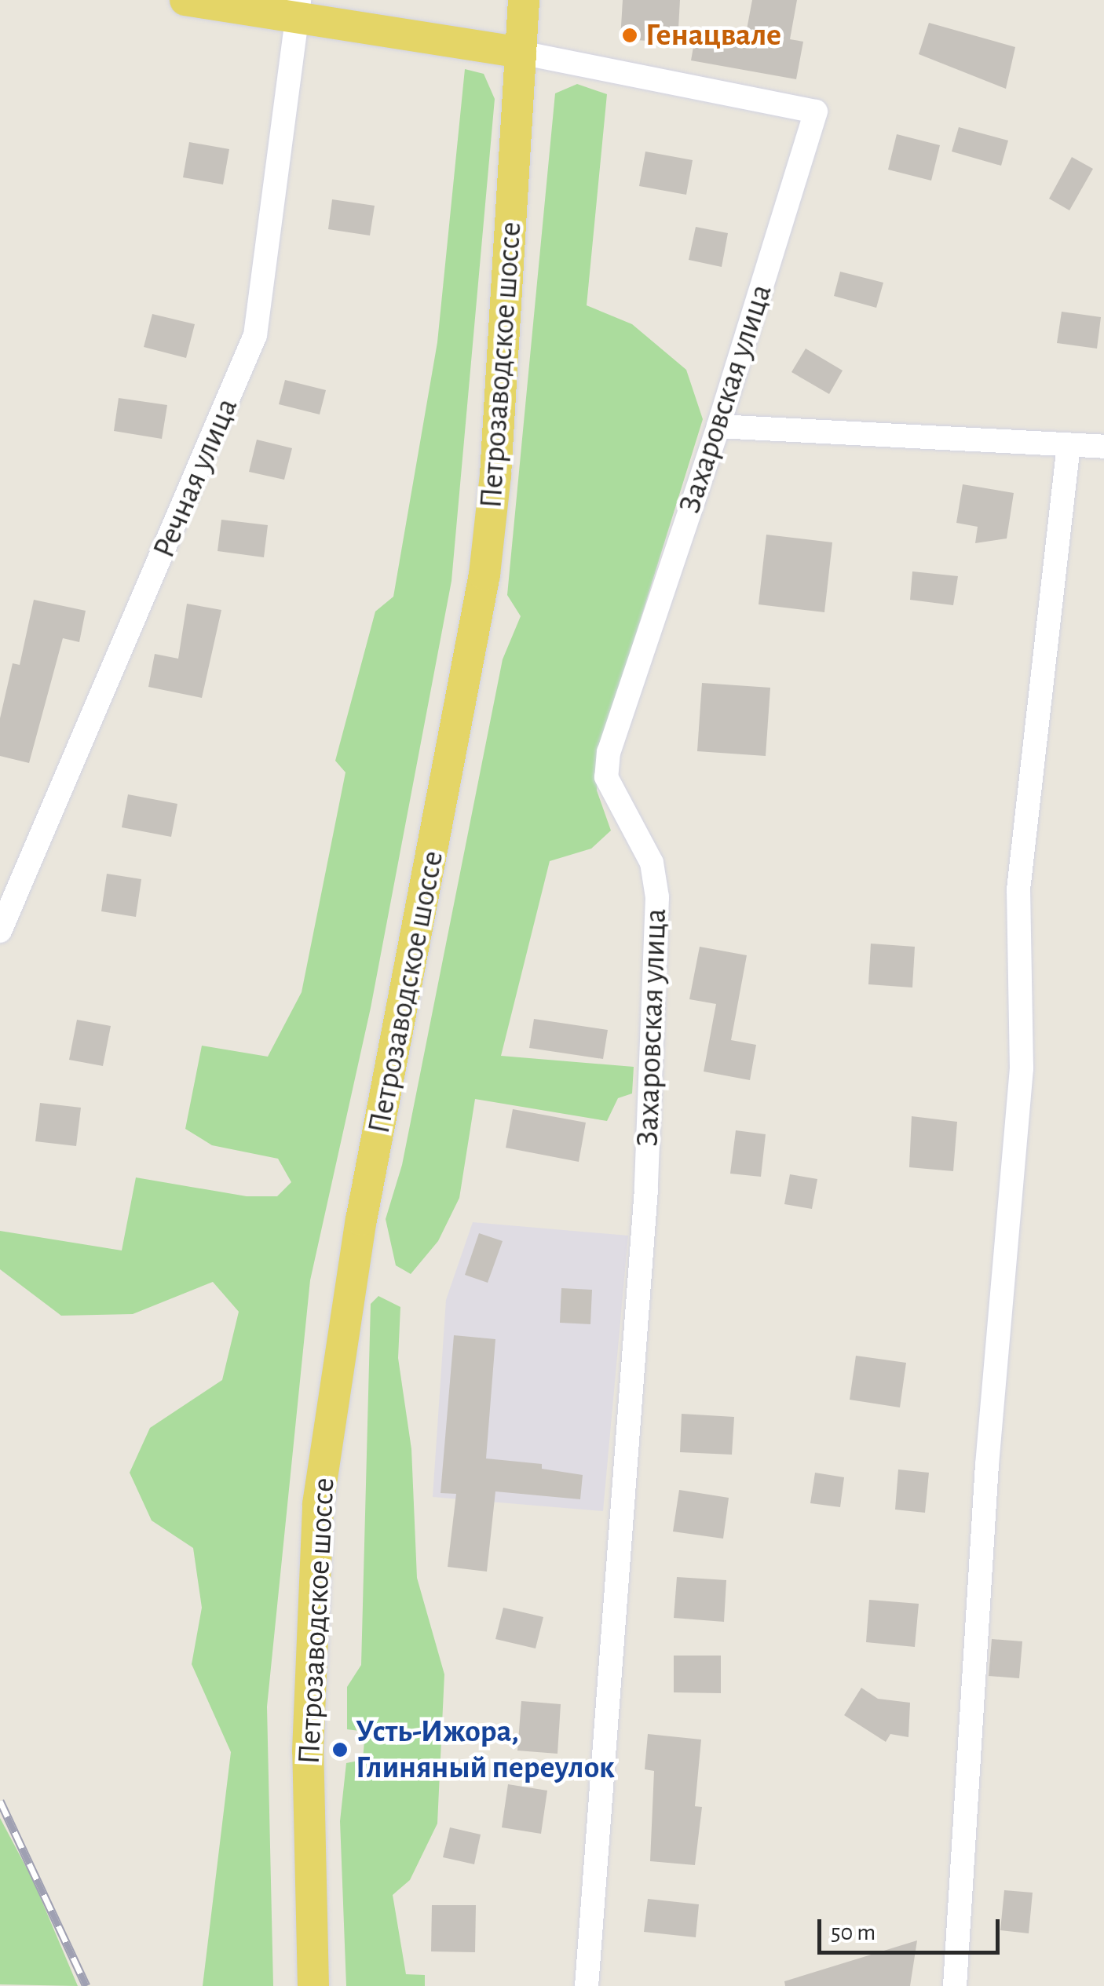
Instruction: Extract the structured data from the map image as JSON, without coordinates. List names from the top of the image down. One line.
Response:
{"streets":{"main road":["Петрозаводское шоссе"],"street":["Захаровская улица","Речная улица"]},"crossings":[["Петрозаводское шоссе","Захаровская улица"]],"places":["Генацвале","Усть-Ижора, Глиняный переулок"],"scale_bar":"50 m"}
